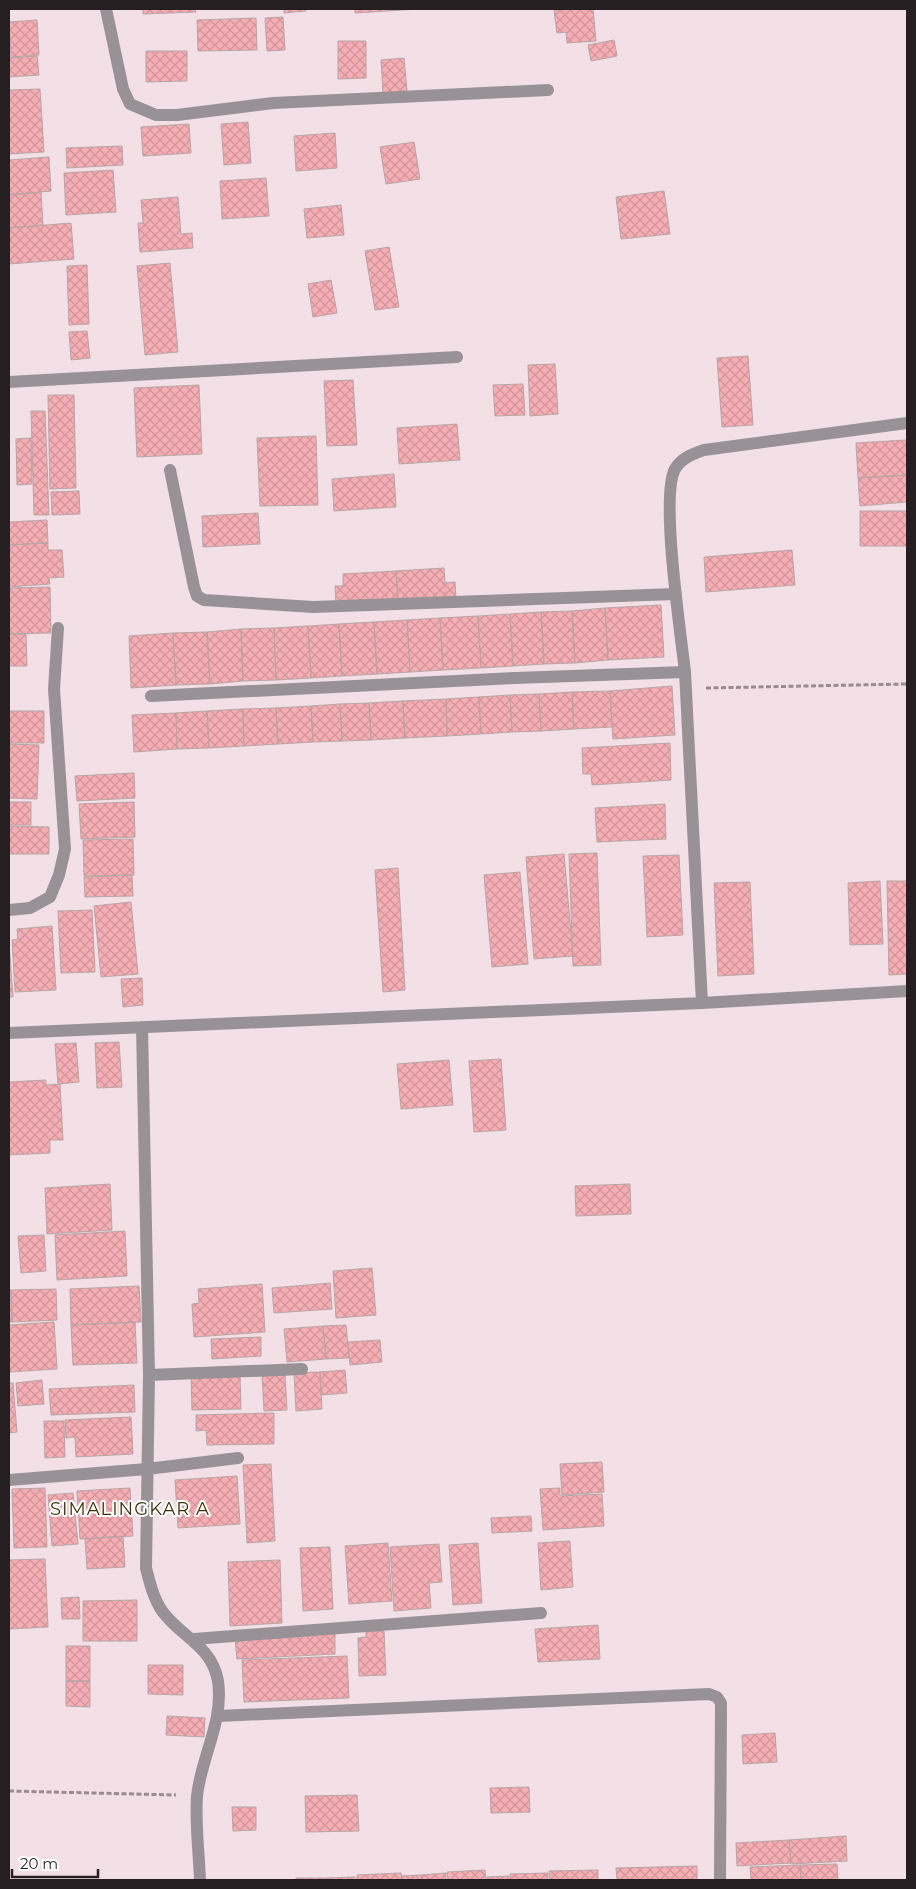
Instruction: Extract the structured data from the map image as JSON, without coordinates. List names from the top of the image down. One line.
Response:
{"districts":["SIMALINGKAR A"],"scale_bar":"20 m"}
